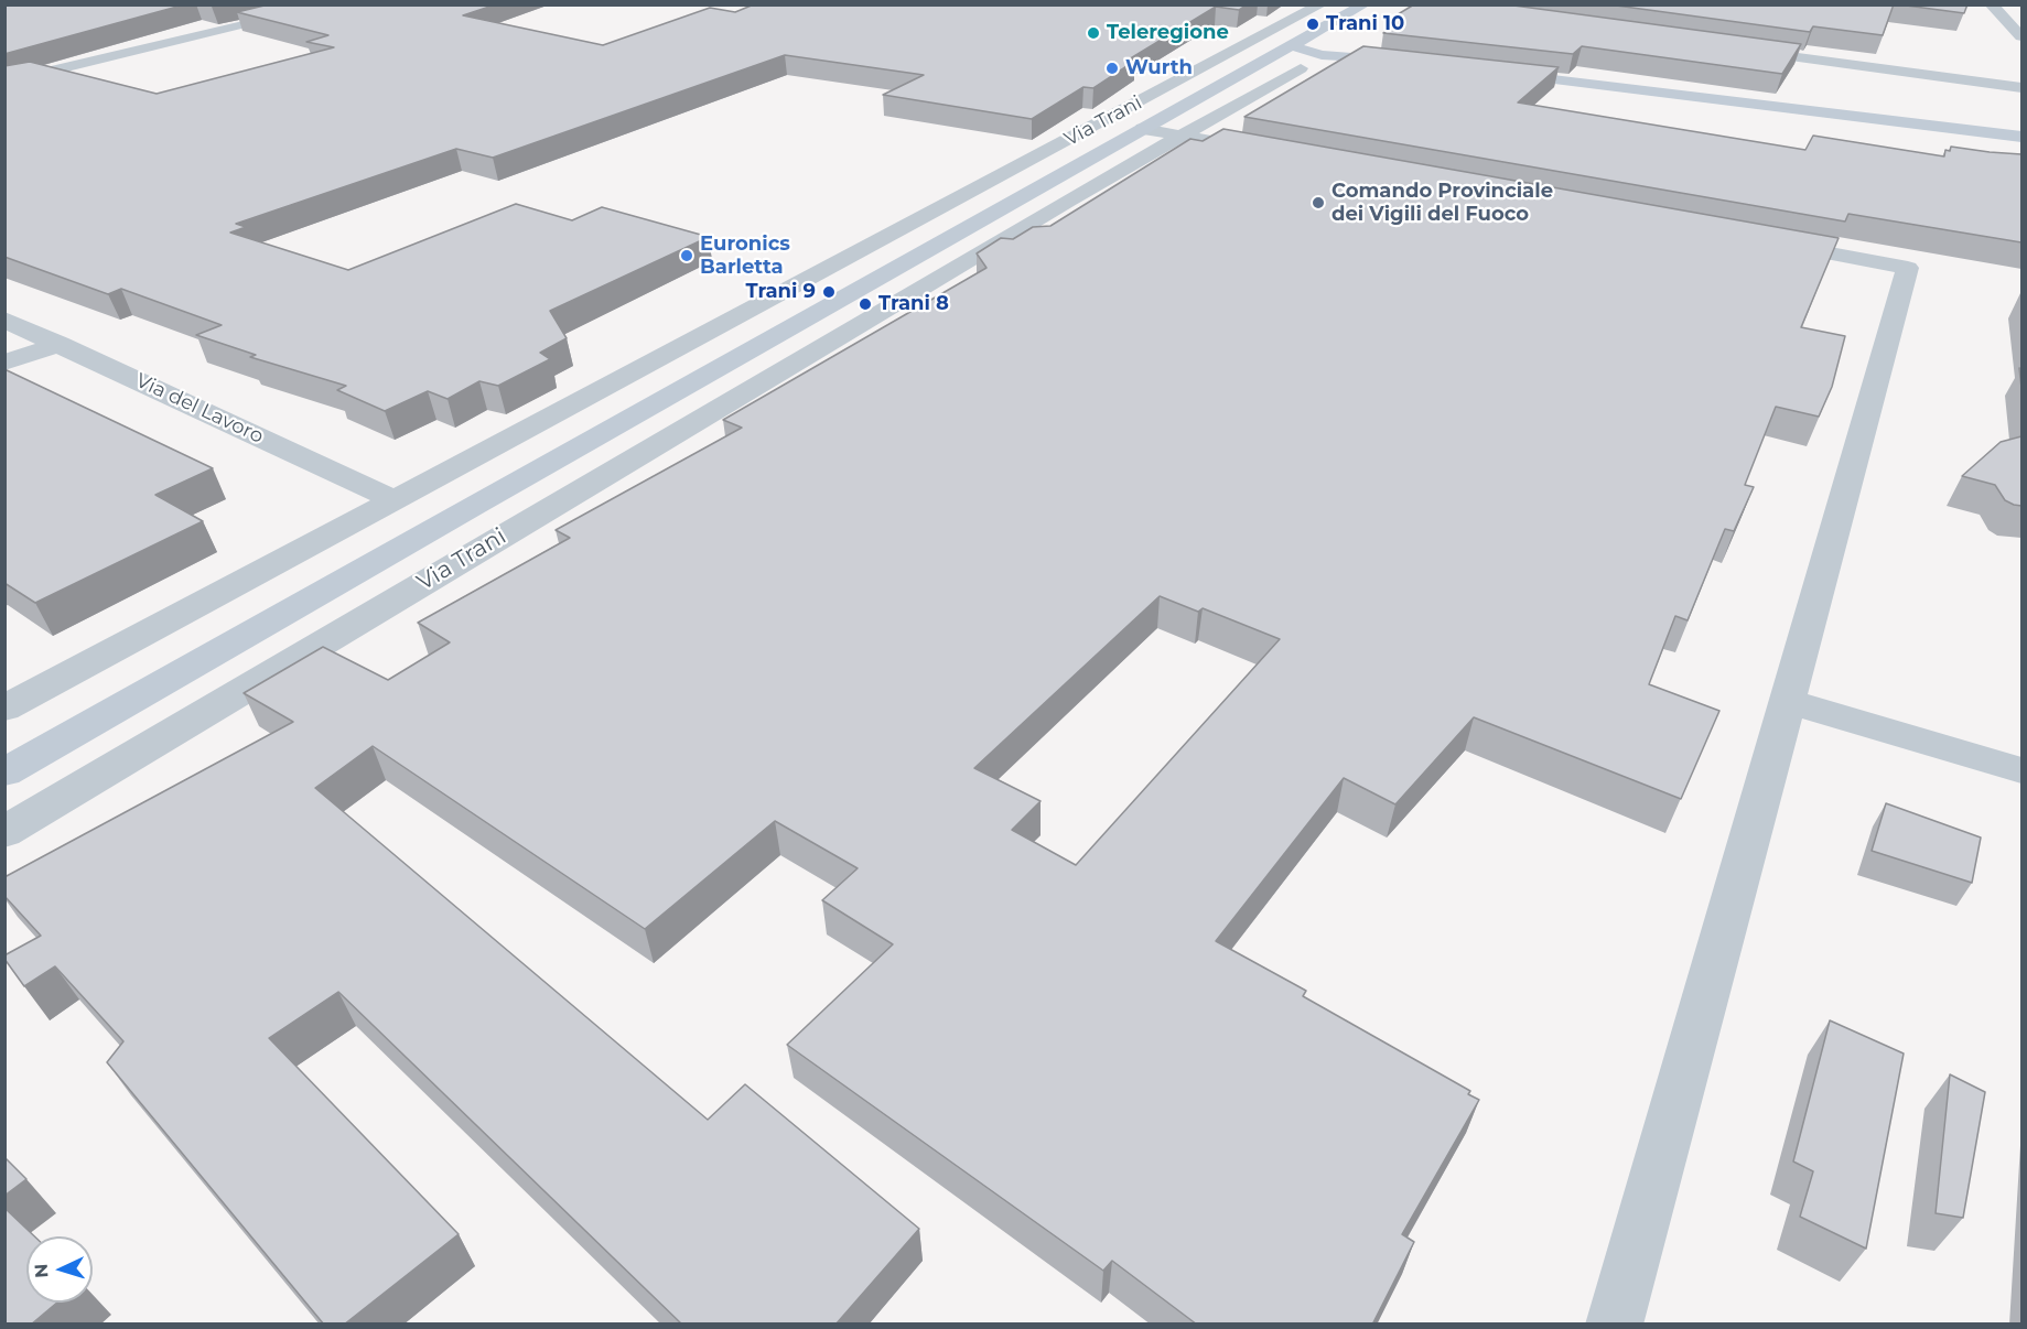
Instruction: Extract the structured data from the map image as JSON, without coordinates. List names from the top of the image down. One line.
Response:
{"streets":{"main road":["Via Trani"],"street":["Via del Lavoro"]},"crossings":[["Via Trani","Via del Lavoro"]],"places":["Trani 10","Teleregione","Wurth","Comando Provinciale dei Vigili del Fuoco","Euronics Barletta","Trani 9","Trani 8"],"north":"left"}
